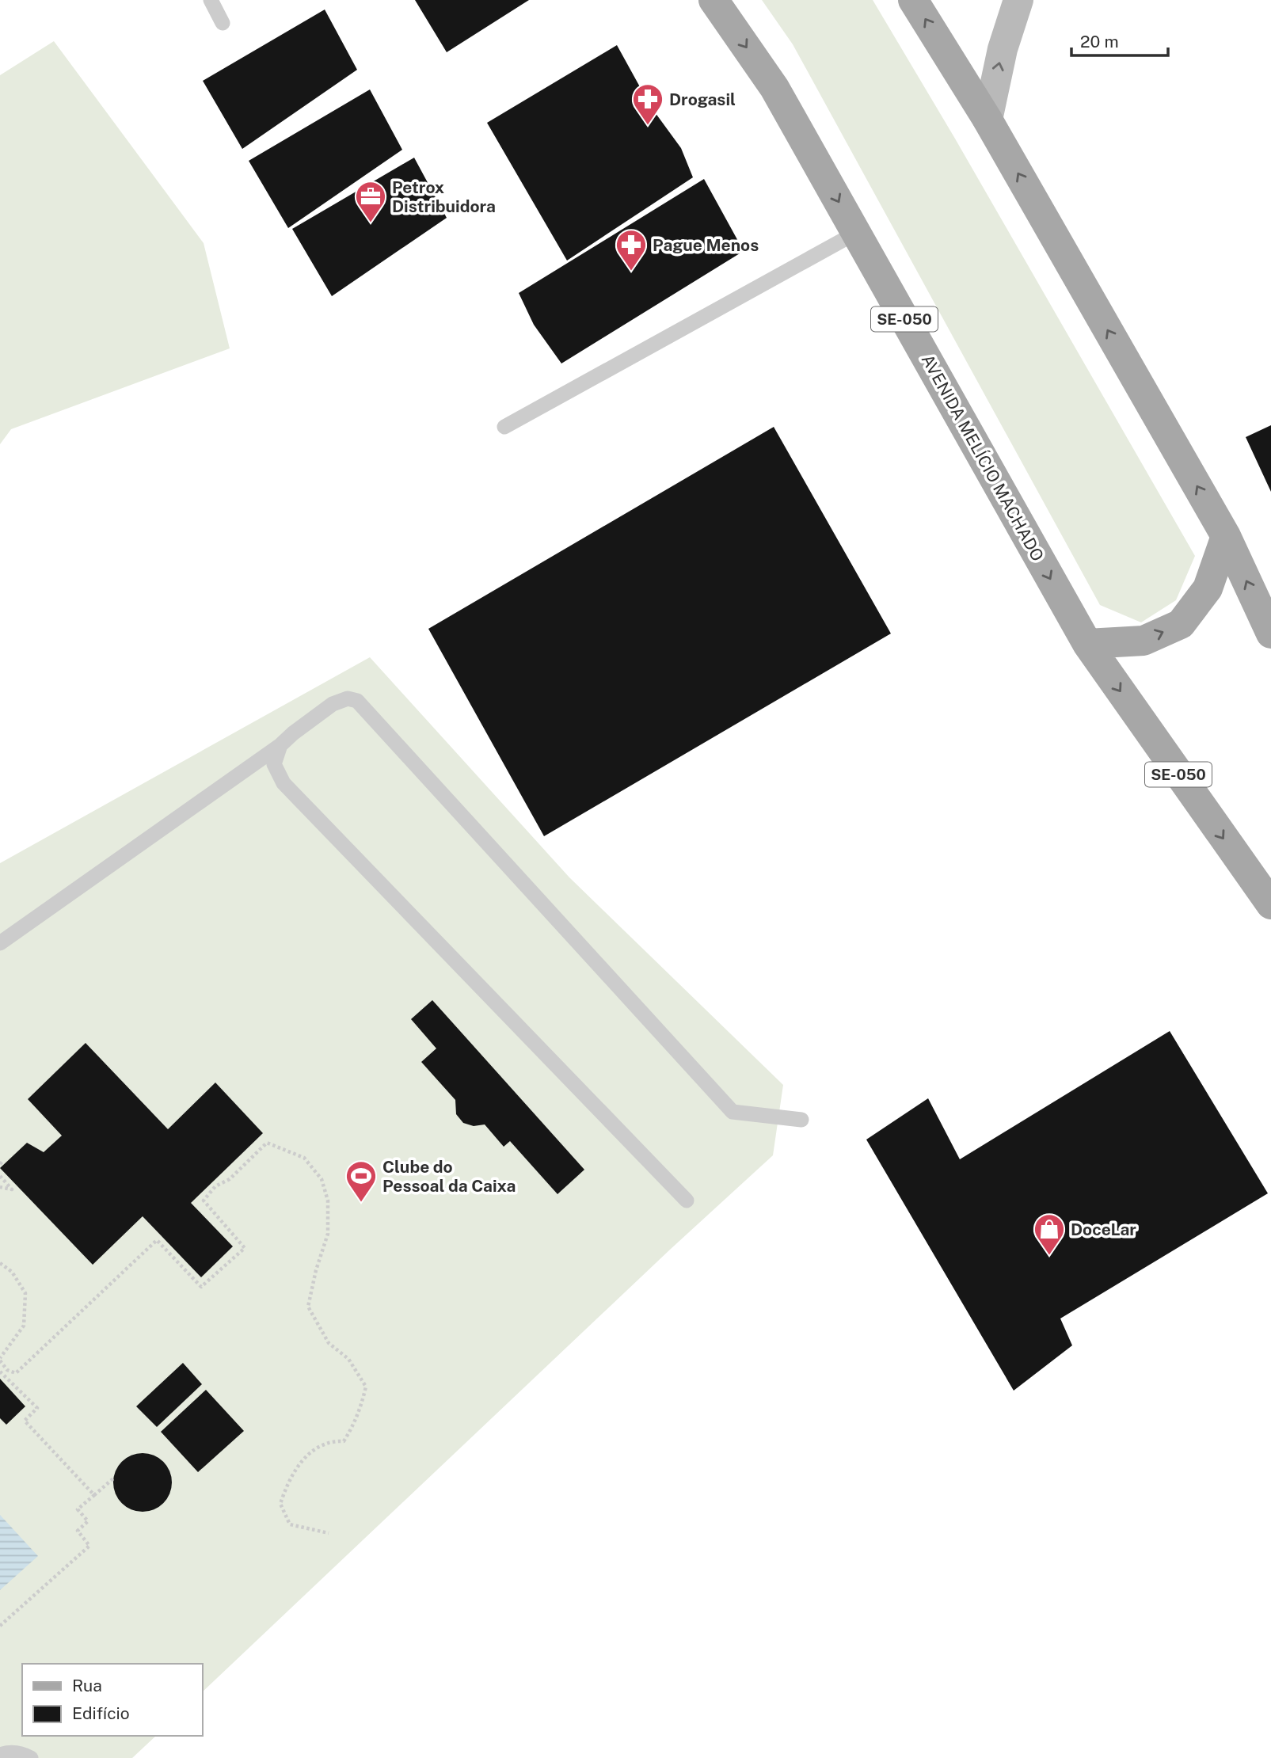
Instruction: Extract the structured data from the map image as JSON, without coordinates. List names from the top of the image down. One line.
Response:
{"streets":{"main road":["SE-050","AVENIDA MELÍCIO MACHADO"]},"places":{"pharmacy":["Drogasil","Pague Menos"],"office":["Petrox Distribuidora"],"sports":["Clube do Pessoal da Caixa"],"shop":["DoceLar"]},"legend":["Rua","Edifício"],"scale_bar":"20 m"}
